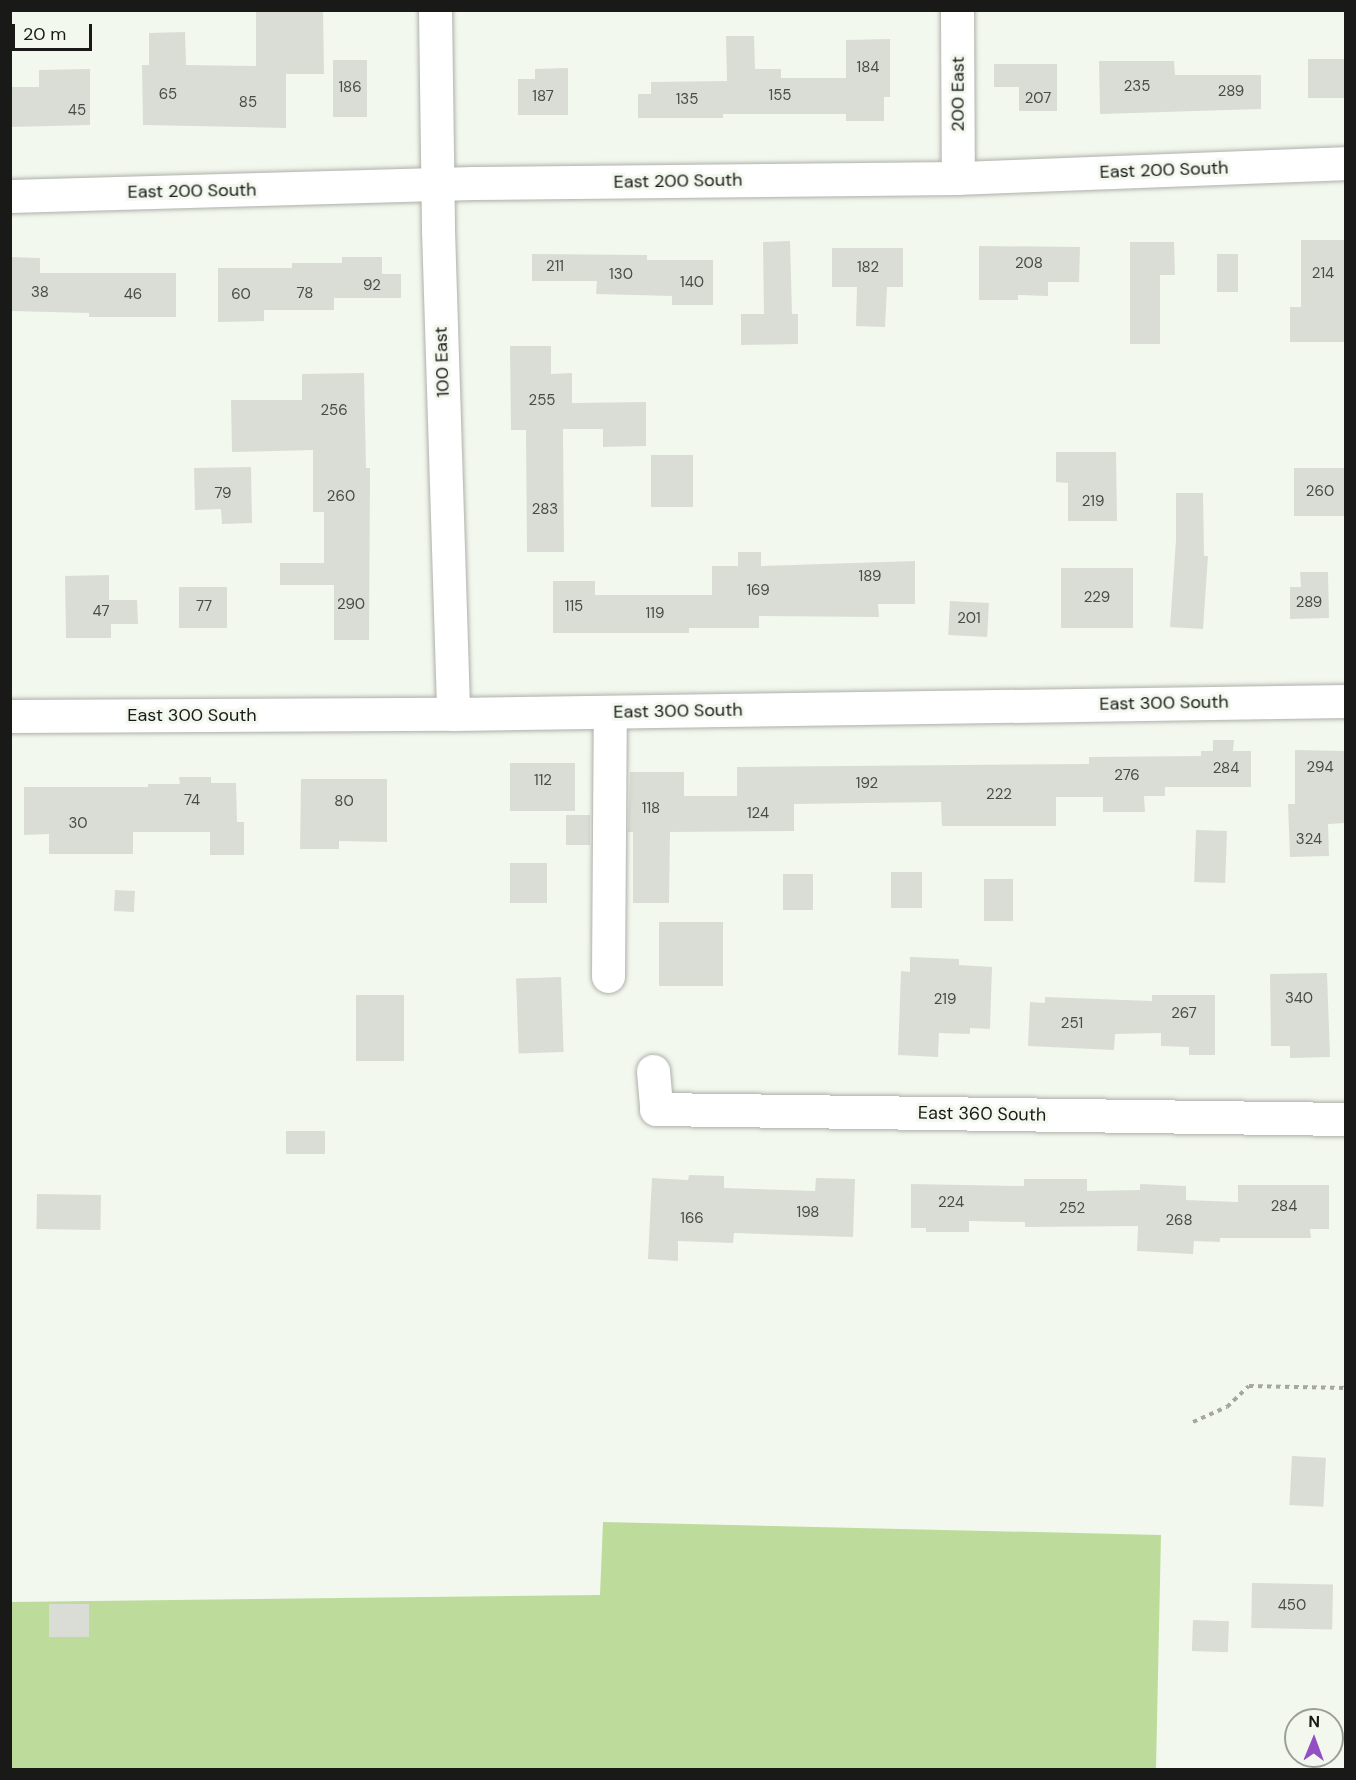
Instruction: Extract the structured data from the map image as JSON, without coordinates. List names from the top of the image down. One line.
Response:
{"streets":{"street":["200 East","East 200 South","100 East","East 300 South","East 360 South"]},"crossings":[["200 East","East 200 South"],["East 200 South","100 East"],["100 East","East 300 South"]],"house_numbers":["184","235","186","289","65","155","187","207","135","85","45","208","211","182","214","130","140","92","38","78","46","60","255","256","260","79","260","219","283","189","169","229","289","290","77","115","47","119","201","294","284","276","112","192","222","74","80","118","124","30","324","340","219","267","251","224","284","252","198","166","268","450"],"scale_bar":"20 m","north":"top"}
